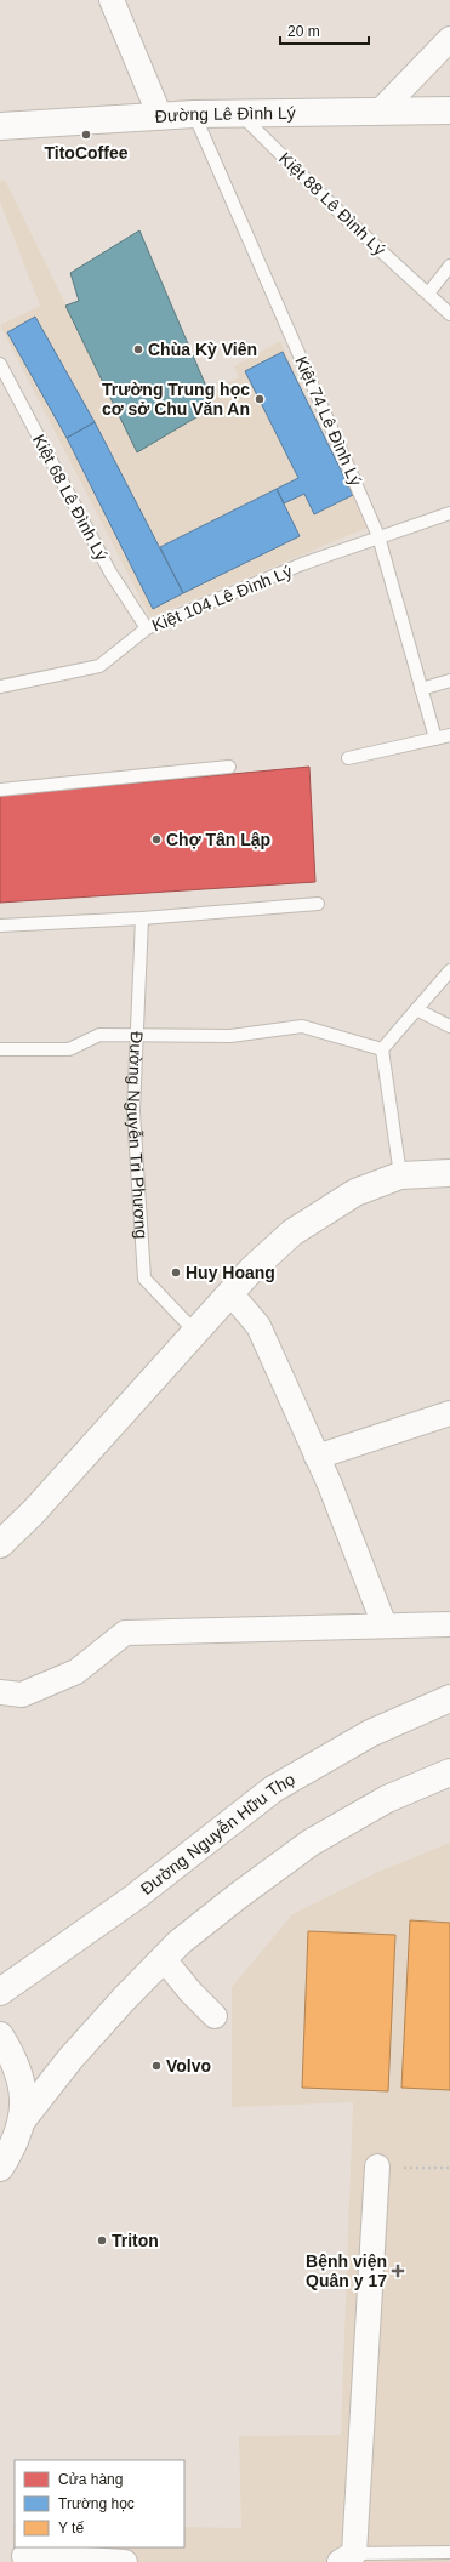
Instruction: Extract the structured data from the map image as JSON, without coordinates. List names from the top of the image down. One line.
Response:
{"streets":{"main road":["Đường Lê Đình Lý","Đường Nguyễn Hữu Thọ"],"lane":["Kiệt 88 Lê Đình Lý","Kiệt 74 Lê Đình Lý","Kiệt 68 Lê Đình Lý","Kiệt 104 Lê Đình Lý","Đường Nguyễn Tri Phương"]},"crossings":[["Đường Lê Đình Lý","Kiệt 88 Lê Đình Lý"],["Đường Lê Đình Lý","Kiệt 74 Lê Đình Lý"],["Kiệt 74 Lê Đình Lý","Kiệt 104 Lê Đình Lý"],["Kiệt 68 Lê Đình Lý","Kiệt 104 Lê Đình Lý"]],"places":{"other":["TitoCoffee","Chùa Kỳ Viên","Trường Trung học cơ sở Chu Văn An","Chợ Tân Lập","Huy Hoang","Volvo","Triton"],"health":["Bệnh viện Quân y 17"]},"legend":["Cửa hàng","Trường học","Y tế"],"scale_bar":"20 m"}
